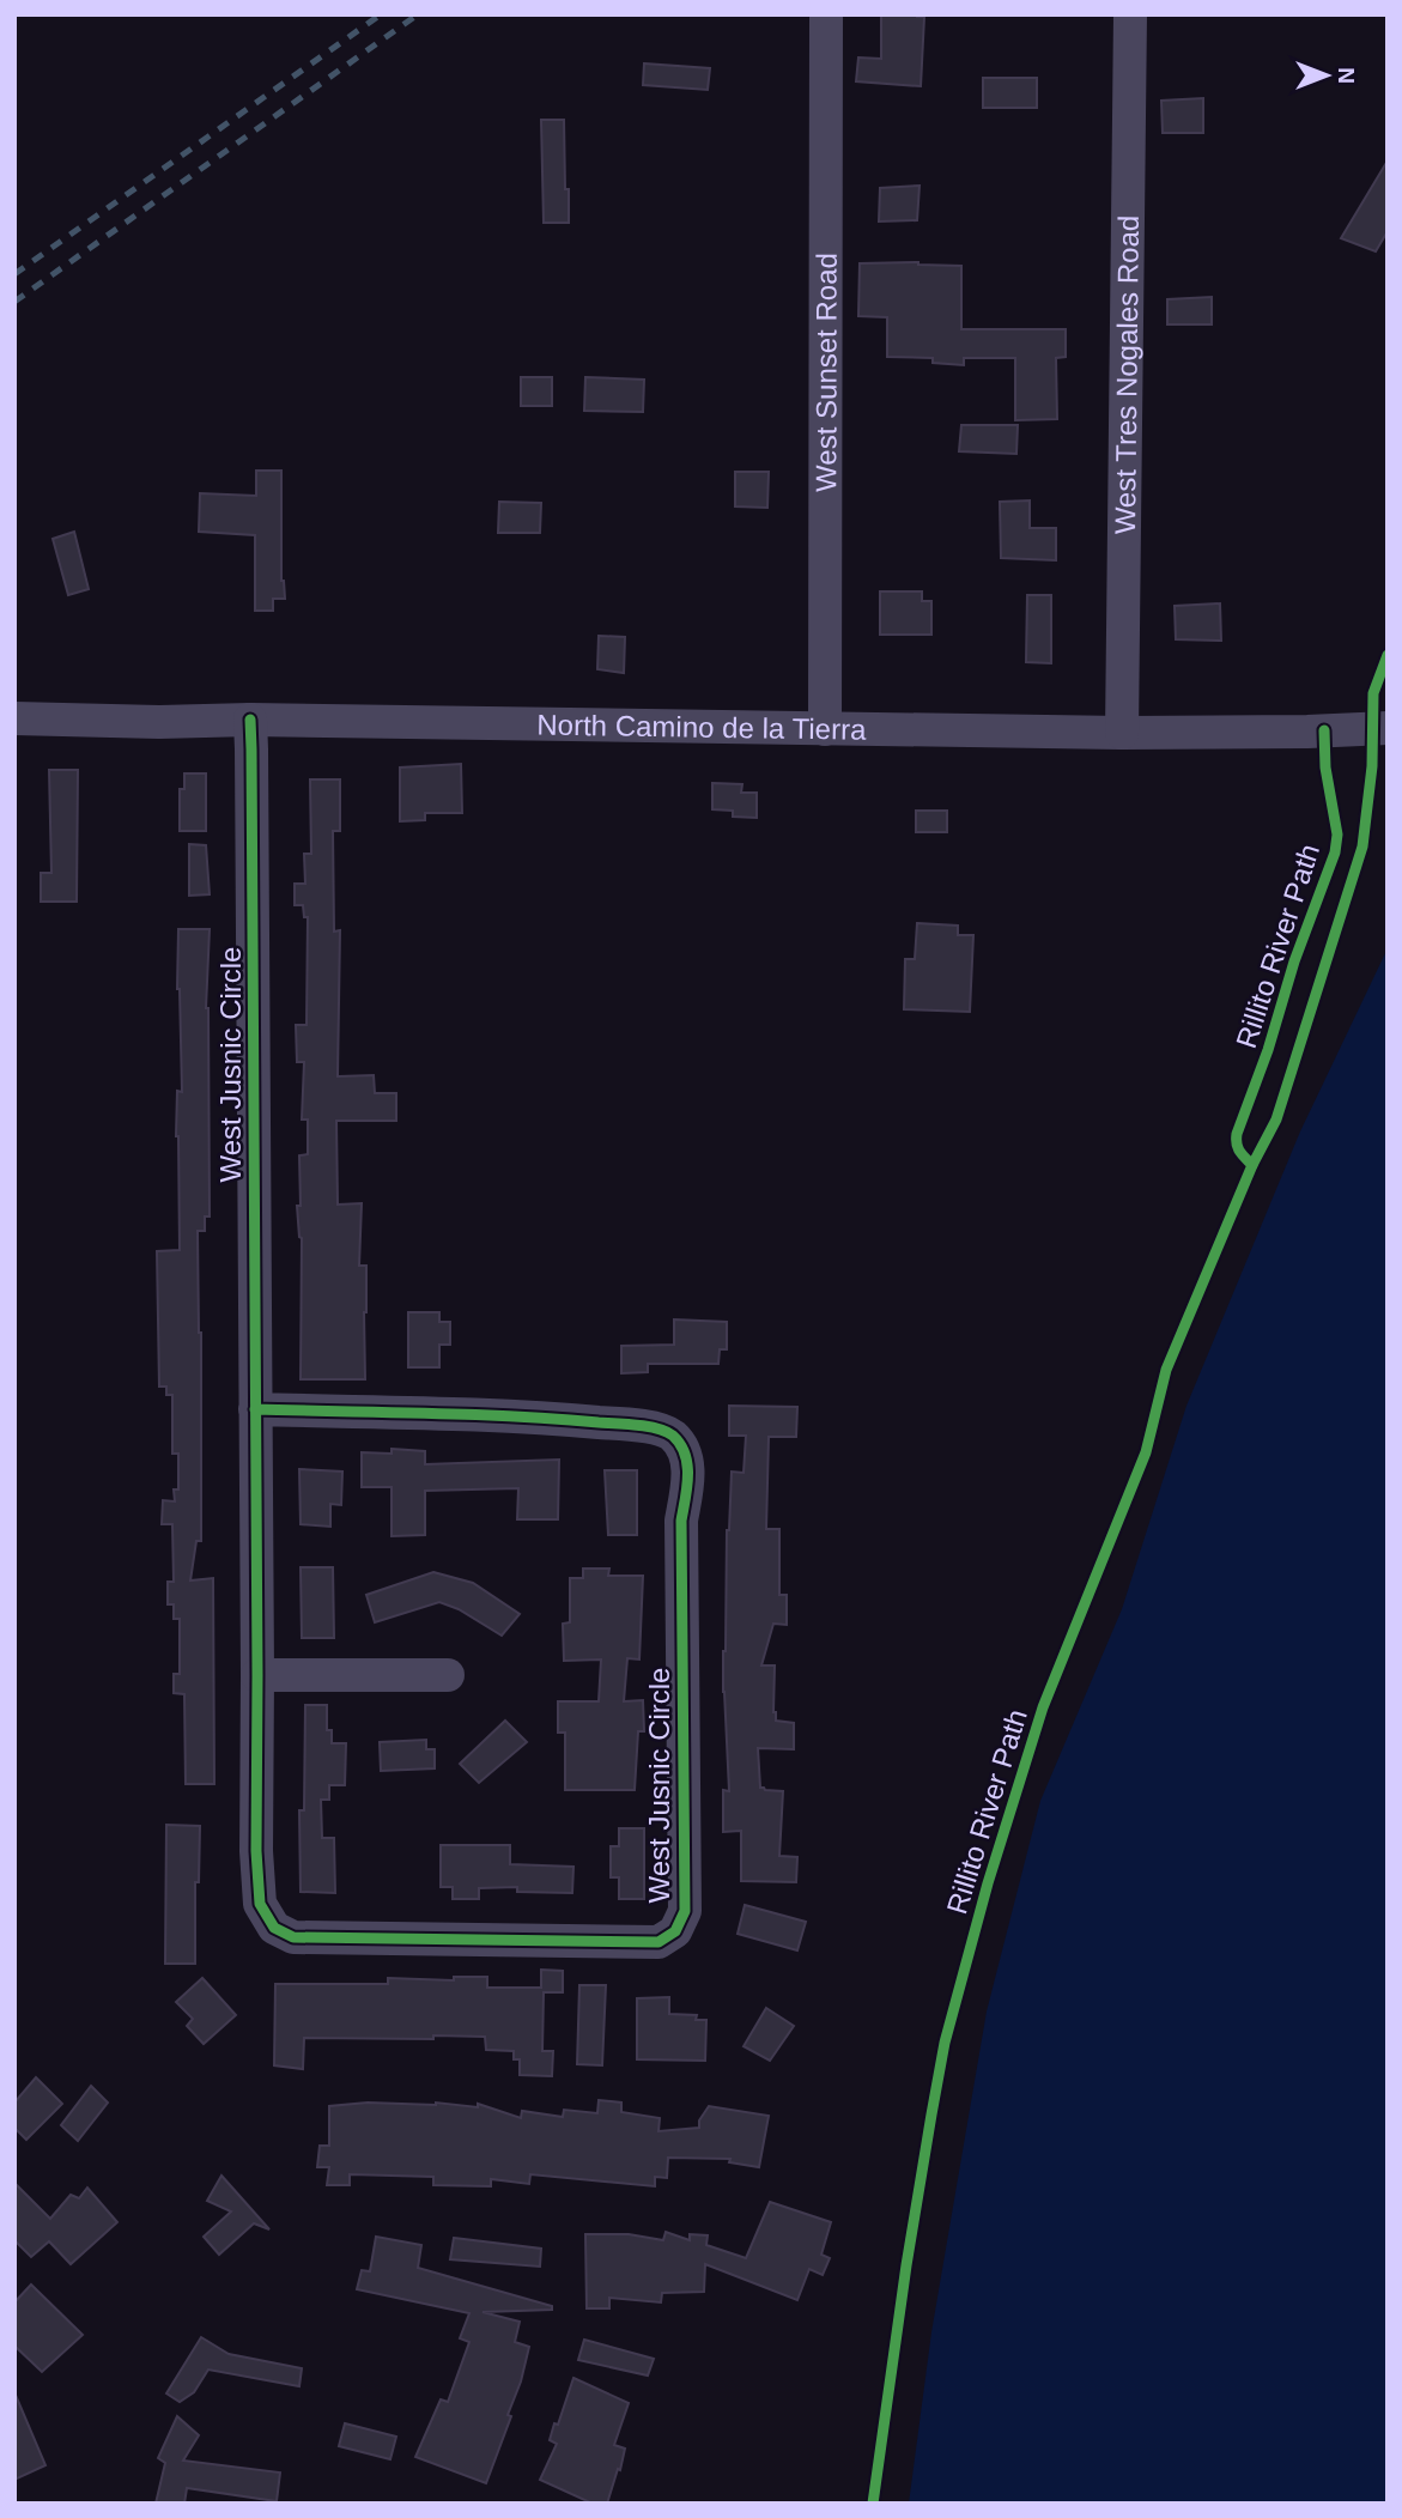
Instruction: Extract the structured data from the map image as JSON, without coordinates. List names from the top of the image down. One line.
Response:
{"streets":{"street":["West Sunset Road","West Tres Nogales Road","North Camino de la Tierra","West Jusnic Circle"],"cycle path":["Rillito River Path"]},"crossings":[["West Sunset Road","North Camino de la Tierra"],["West Tres Nogales Road","North Camino de la Tierra"],["North Camino de la Tierra","West Jusnic Circle"]],"north":"right"}
